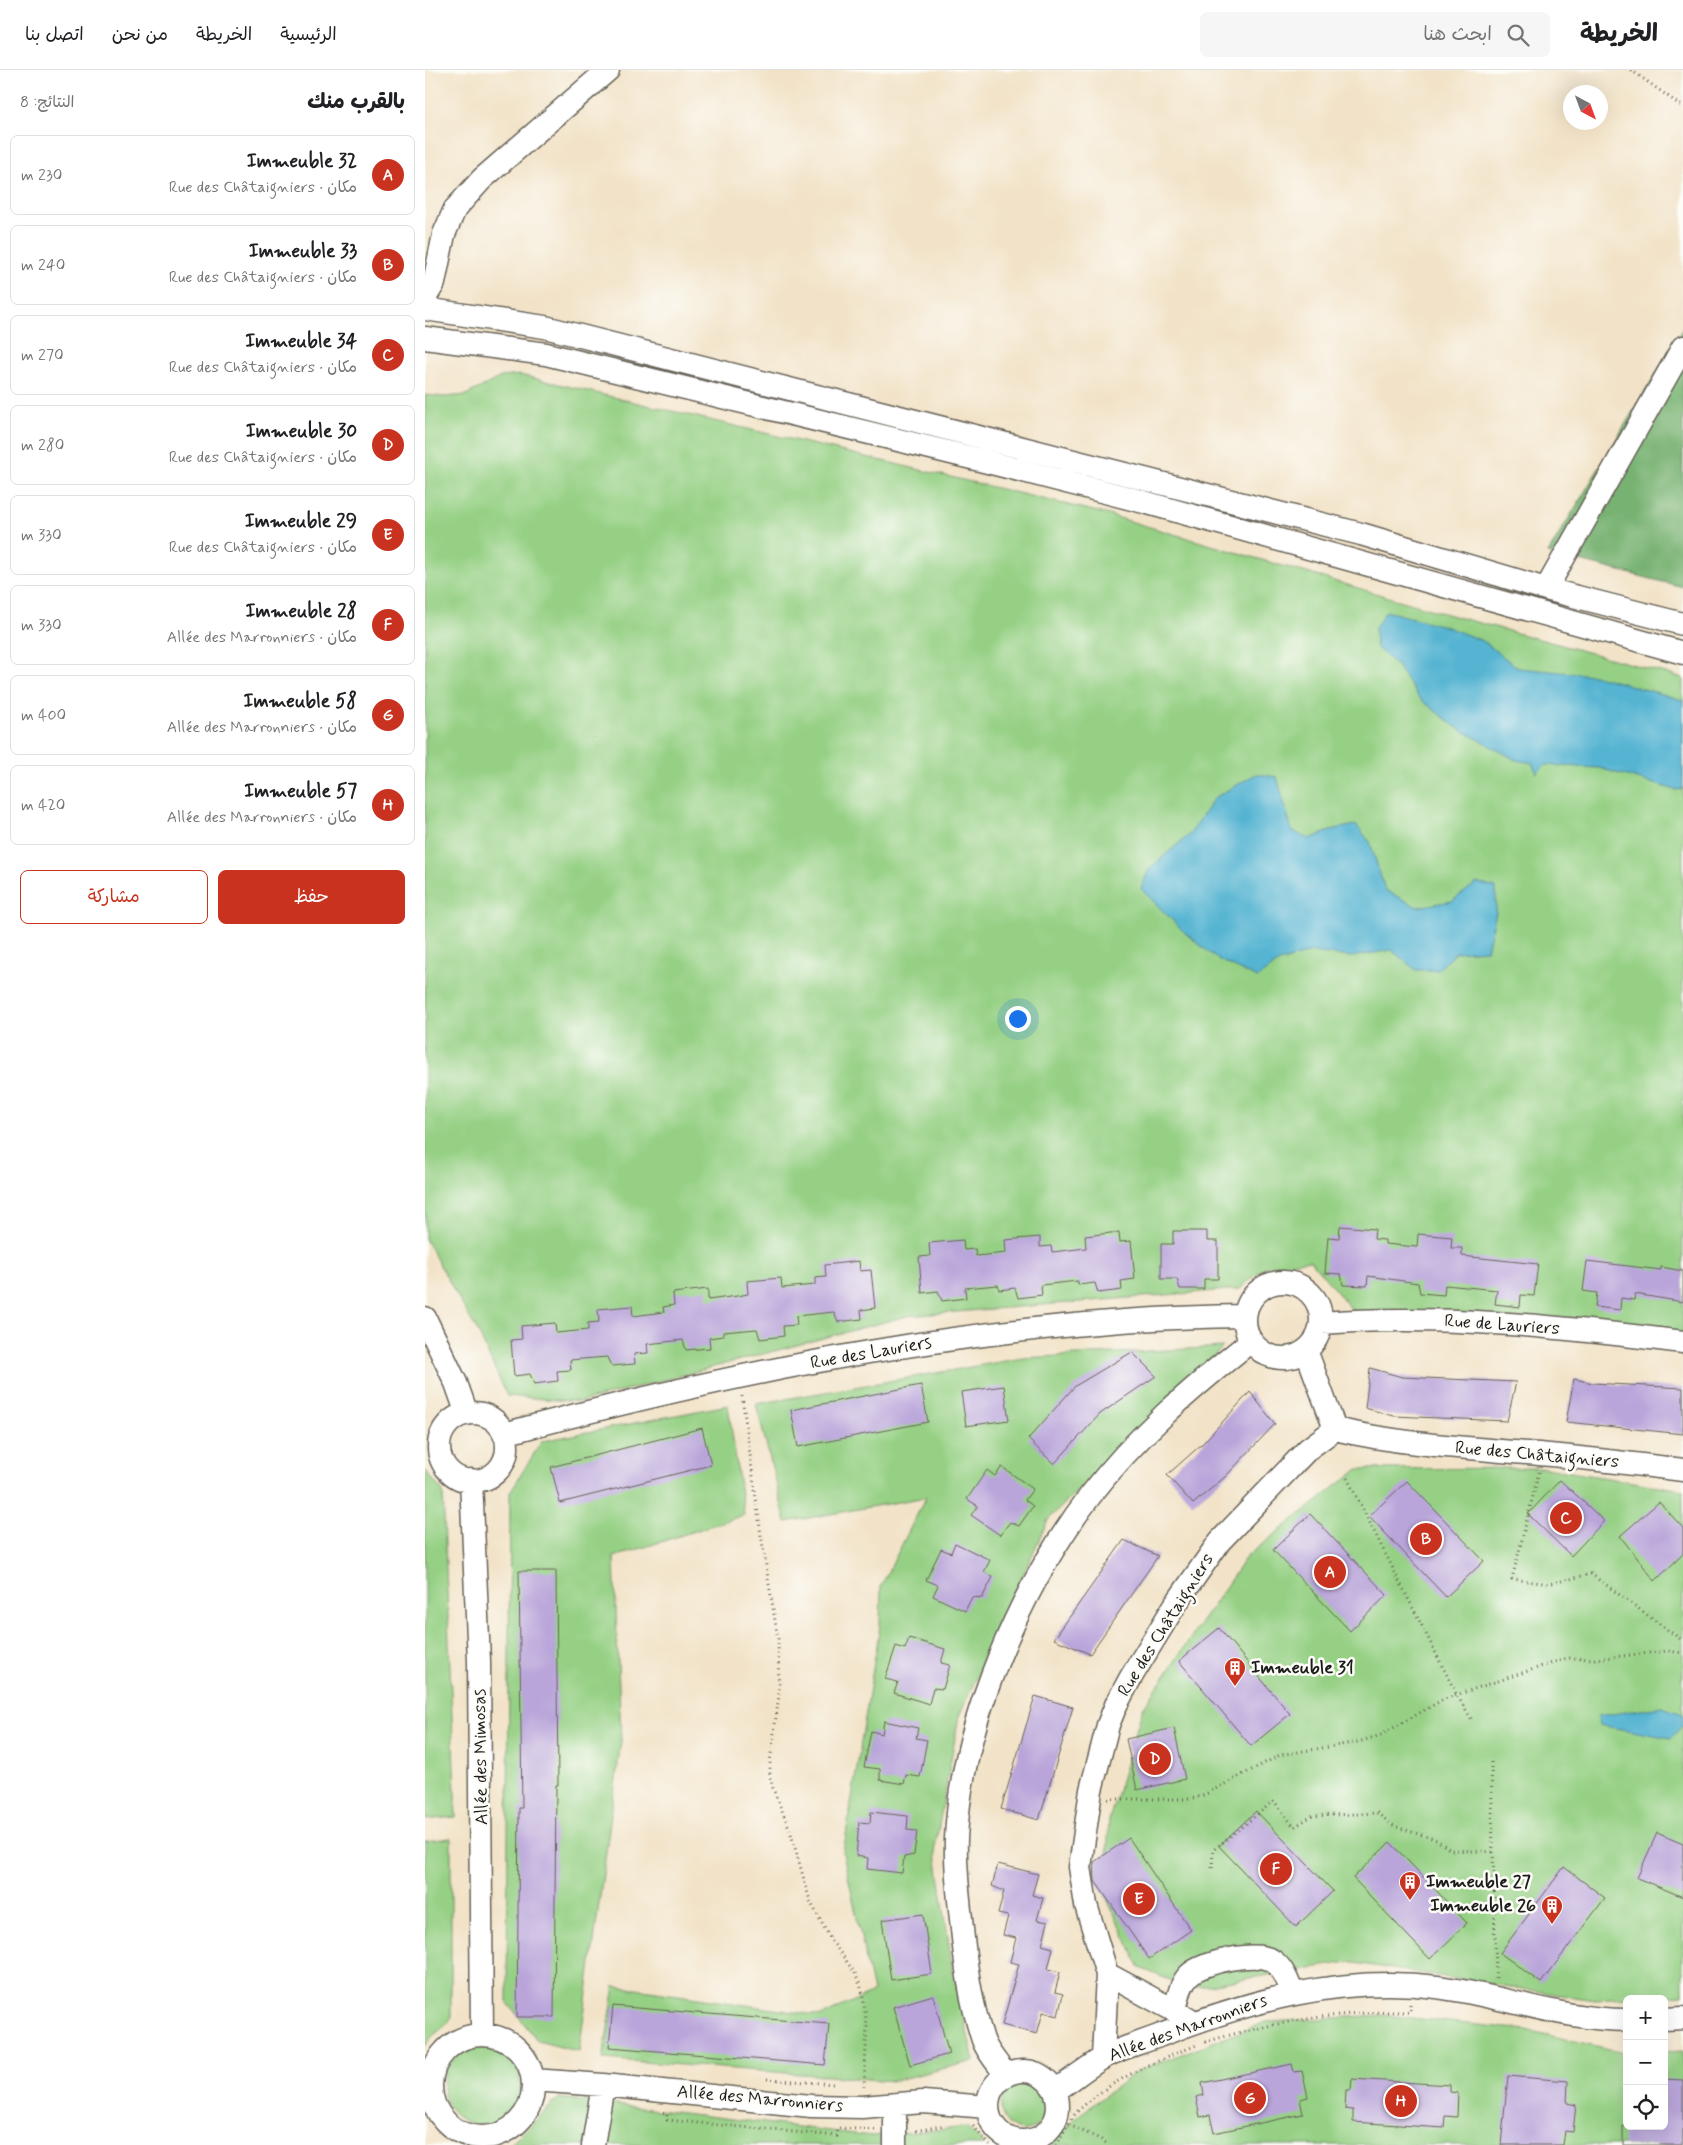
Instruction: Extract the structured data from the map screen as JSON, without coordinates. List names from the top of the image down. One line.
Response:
{"streets":{"street":["Rue de Lauriers","Rue des Lauriers","Rue des Châtaigniers","Allée des Mimosas","Allée des Marronniers"]},"crossings":[["Rue de Lauriers","Rue des Lauriers"],["Rue des Lauriers","Allée des Mimosas"],["Rue des Châtaigniers","Allée des Marronniers"],["Allée des Mimosas","Allée des Marronniers"]],"places":{"building":["Immeuble 31","Immeuble 27","Immeuble 26"]},"north":"bottom right","page":{"header":"الخريطة","search":"ابحث هنا","nav":["الرئيسية","الخريطة","من نحن","اتصل بنا"],"heading":["بالقرب منك","النتائج: 8"],"list":[{"mark":"A","name":"Immeuble 32","note":"مكان · Rue des Châtaigniers","value":"230 m"},{"mark":"B","name":"Immeuble 33","note":"مكان · Rue des Châtaigniers","value":"240 m"},{"mark":"C","name":"Immeuble 34","note":"مكان · Rue des Châtaigniers","value":"270 m"},{"mark":"D","name":"Immeuble 30","note":"مكان · Rue des Châtaigniers","value":"280 m"},{"mark":"E","name":"Immeuble 29","note":"مكان · Rue des Châtaigniers","value":"330 m"},{"mark":"F","name":"Immeuble 28","note":"مكان · Allée des Marronniers","value":"330 m"},{"mark":"G","name":"Immeuble 58","note":"مكان · Allée des Marronniers","value":"400 m"},{"mark":"H","name":"Immeuble 57","note":"مكان · Allée des Marronniers","value":"420 m"}],"buttons":["حفظ","مشاركة"],"pins":["C","B","A","D","F","E","G","H"],"map_buttons":["+","−"]}}
